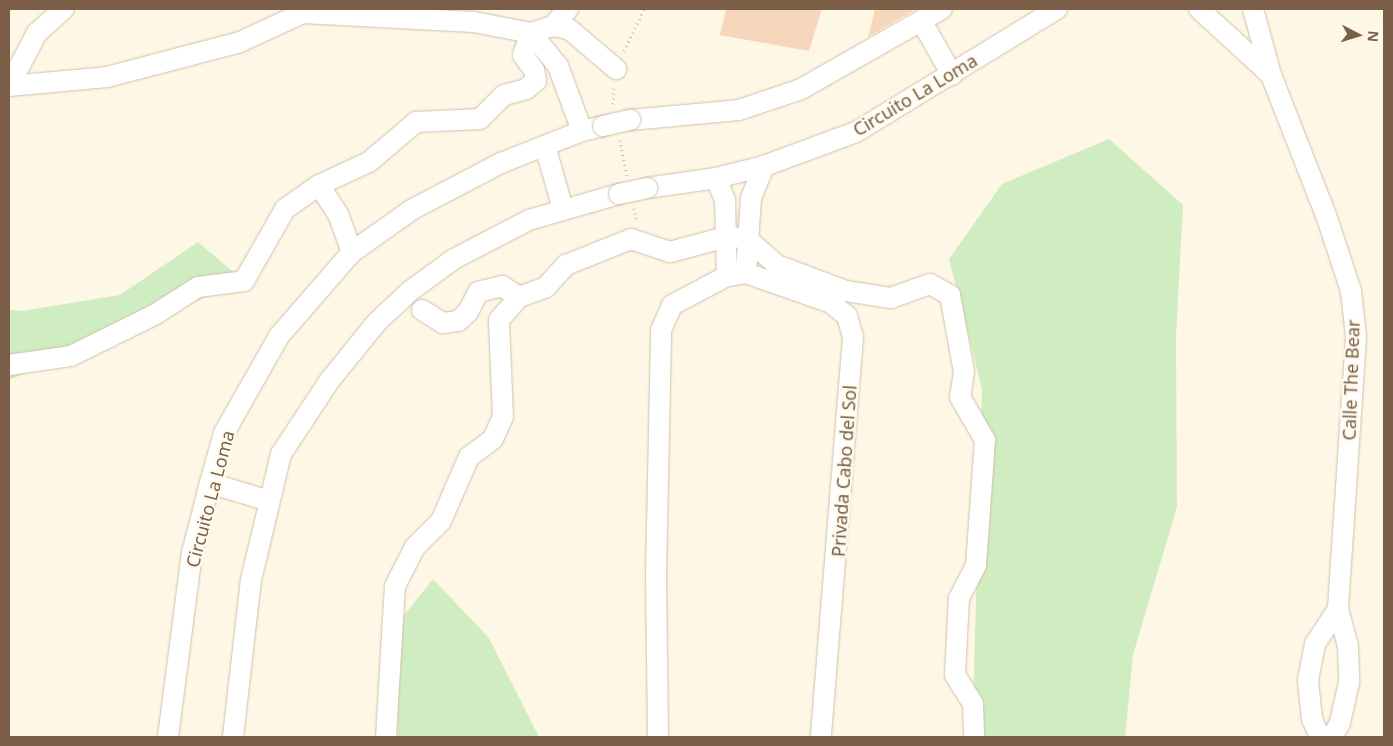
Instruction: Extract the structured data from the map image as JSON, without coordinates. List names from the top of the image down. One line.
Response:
{"streets":{"street":["Circuito La Loma","Calle The Bear","Privada Cabo del Sol"]},"north":"right"}
